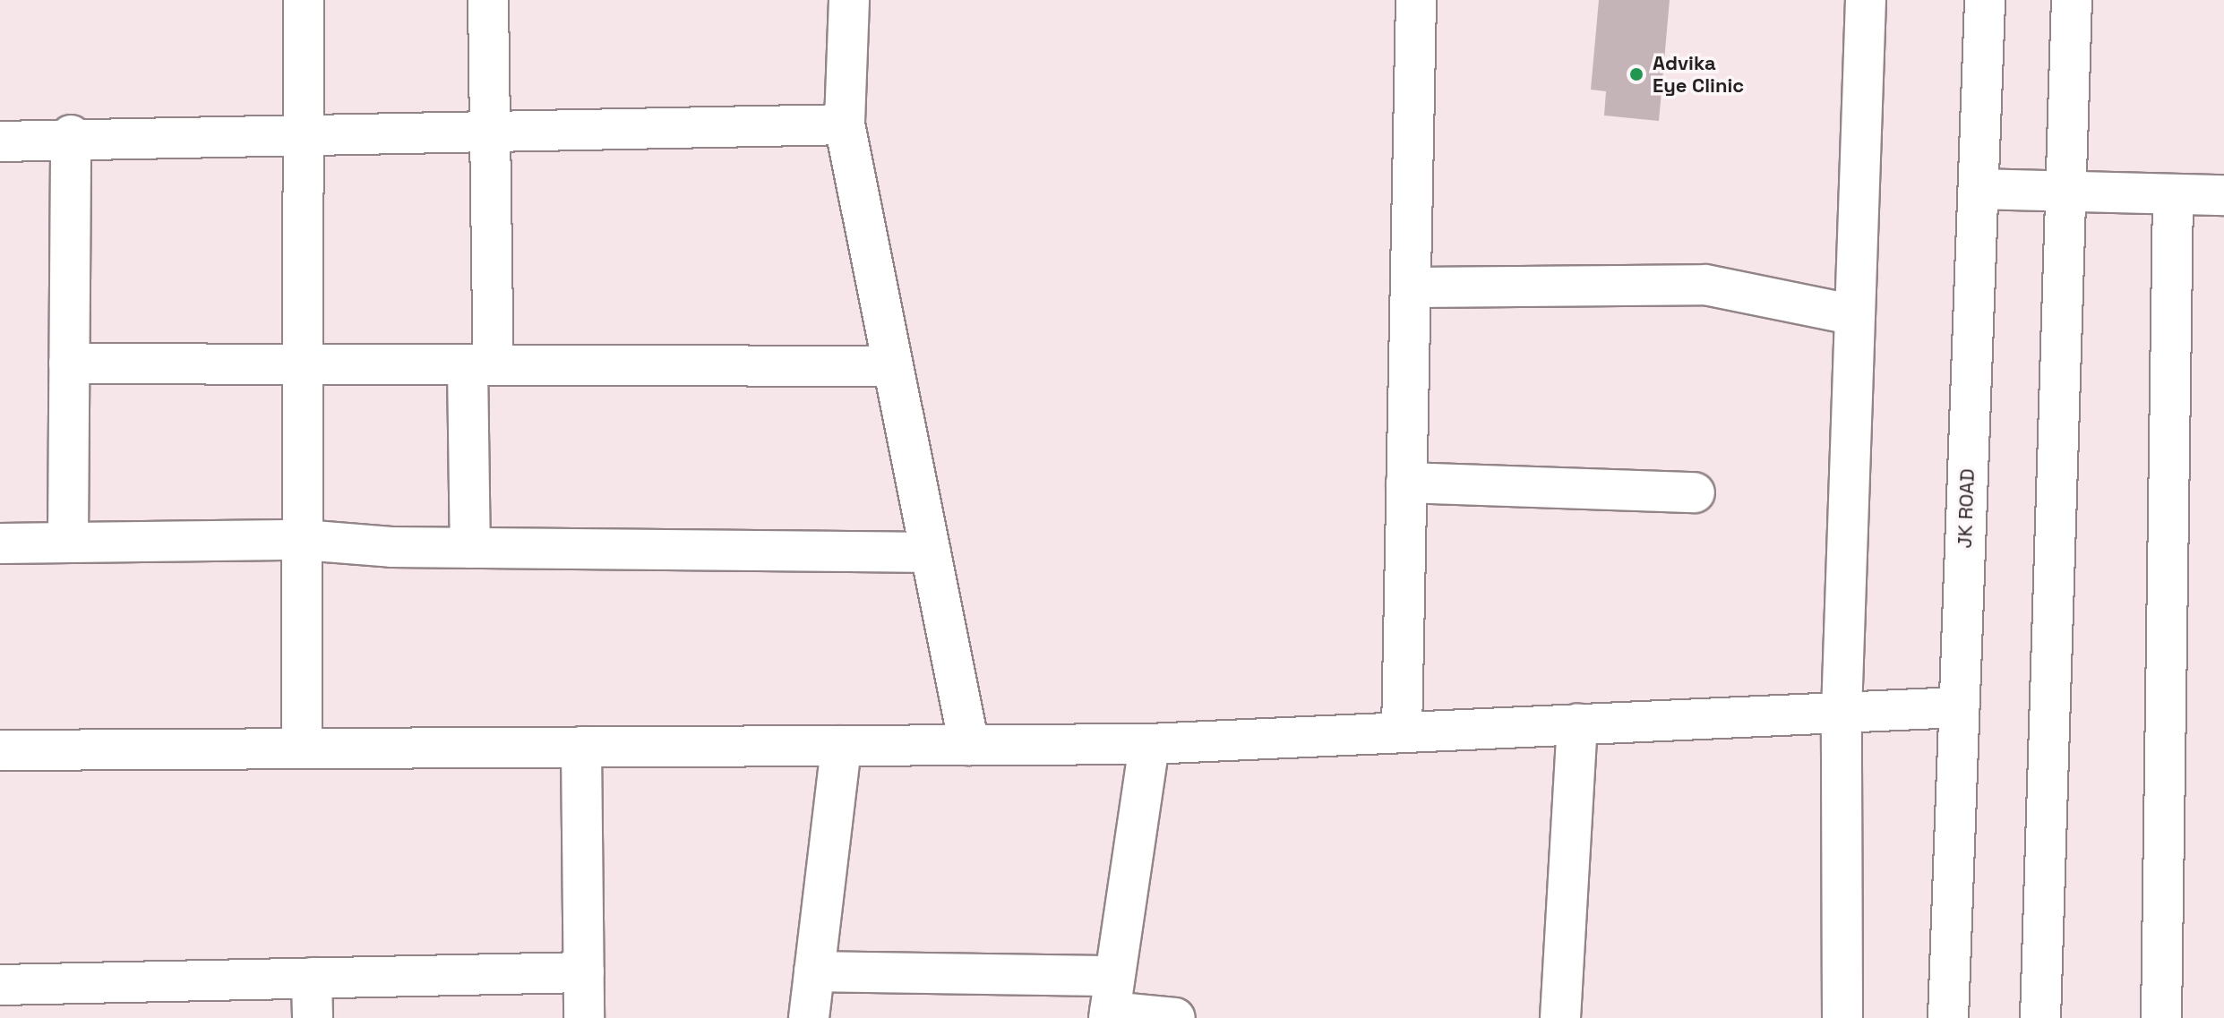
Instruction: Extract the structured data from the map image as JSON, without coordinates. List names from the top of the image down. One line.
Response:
{"streets":{"street":["JK ROAD"]},"places":["Advika Eye Clinic"]}
